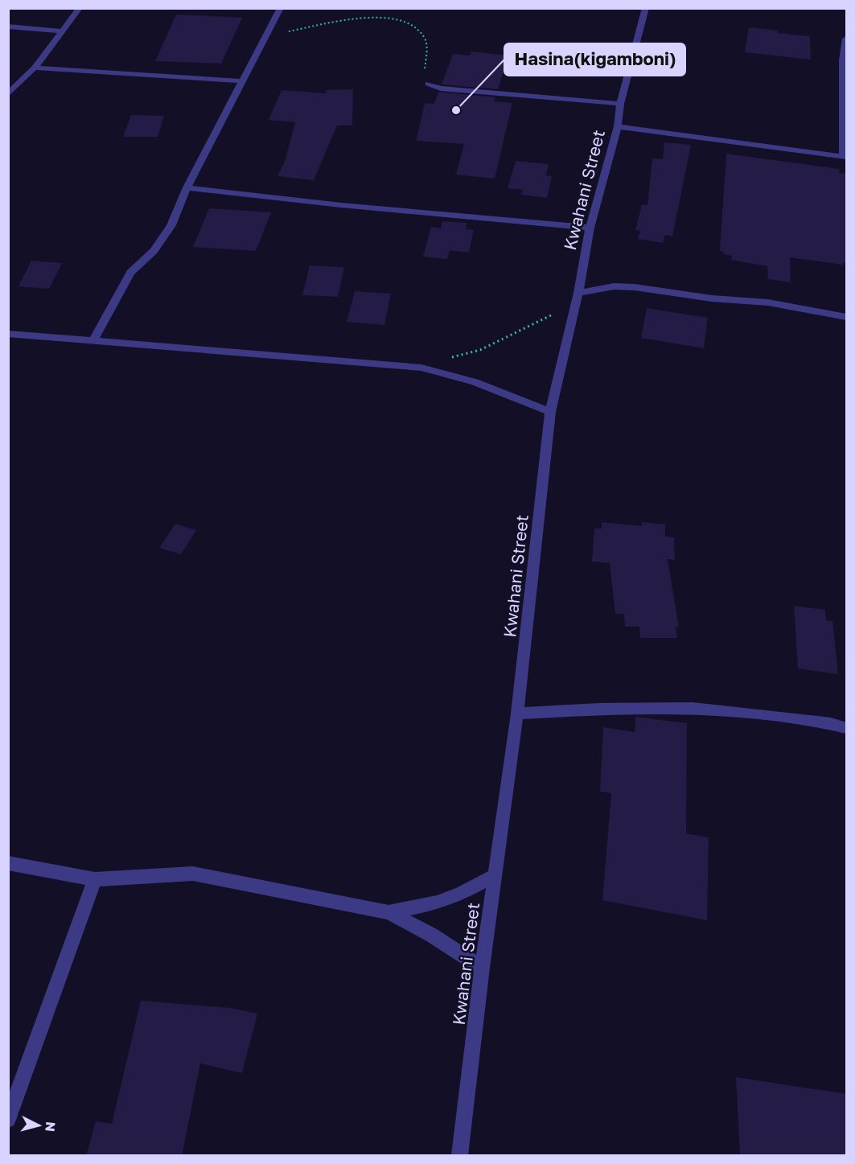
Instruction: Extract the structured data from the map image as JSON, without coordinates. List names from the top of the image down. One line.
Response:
{"streets":{"street":["Kwahani Street"]},"places":["Hasina(kigamboni)"],"north":"right"}
